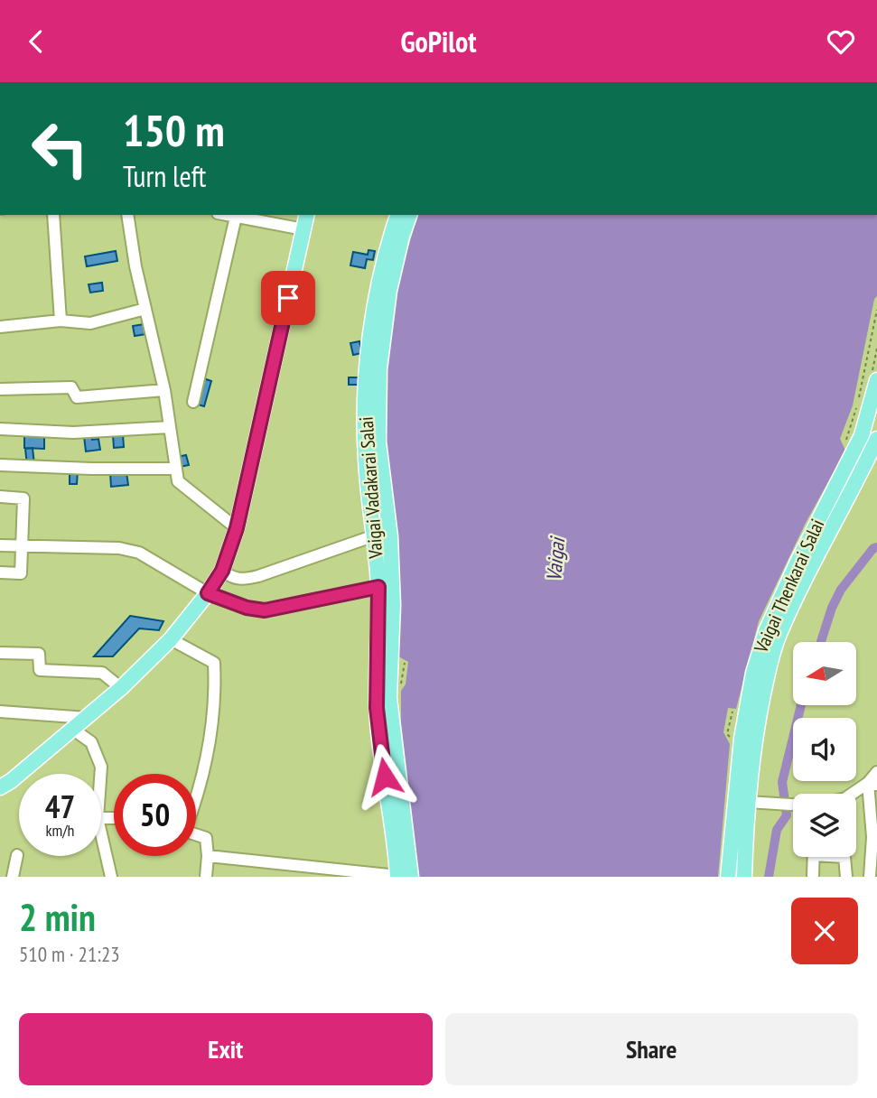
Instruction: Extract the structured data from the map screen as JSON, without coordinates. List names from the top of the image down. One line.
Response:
{"streets":{"main road":["Vaigai Vadakarai Salai","Vaigai Thenkarai Salai"]},"water":["Vaigai"],"north":"left","page":{"header":"GoPilot","turn":["150 m","Turn left"],"speed":"47 km/h","limit":"50","heading":["2 min","510 m · 21:23"],"buttons":["Exit","Share"]}}
